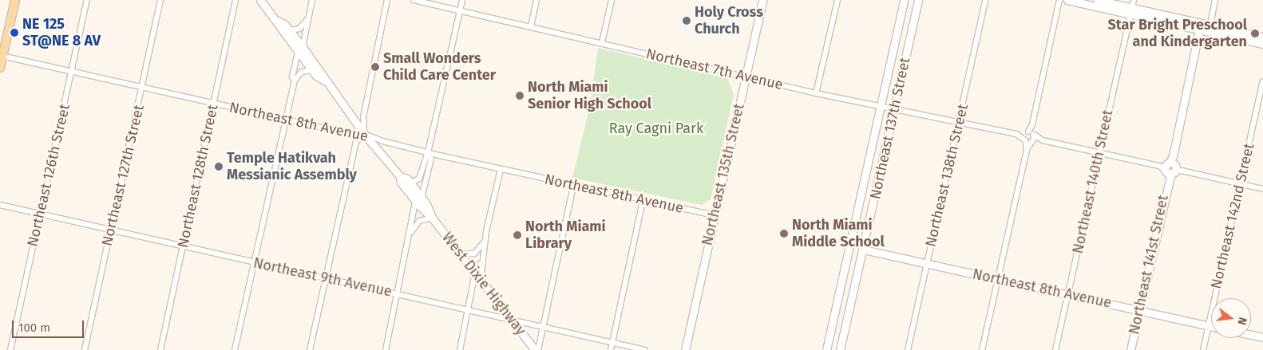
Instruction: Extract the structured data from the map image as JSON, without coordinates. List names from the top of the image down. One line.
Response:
{"streets":{"street":["Northeast 7th Avenue","Northeast 8th Avenue","Northeast 137th Street","Northeast 135th Street","Northeast 126th Street","Northeast 127th Street","Northeast 138th Street","Northeast 128th Street","Northeast 140th Street","Northeast 142nd Street","Northeast 141st Street","Northeast 9th Avenue","West Dixie Highway"]},"crossings":[["Northeast 7th Avenue","Northeast 137th Street"],["Northeast 7th Avenue","Northeast 135th Street"],["Northeast 7th Avenue","Northeast 138th Street"],["Northeast 8th Avenue","Northeast 137th Street"],["Northeast 8th Avenue","Northeast 135th Street"],["Northeast 8th Avenue","Northeast 126th Street"],["Northeast 8th Avenue","Northeast 127th Street"],["Northeast 8th Avenue","Northeast 138th Street"],["Northeast 8th Avenue","Northeast 128th Street"],["Northeast 8th Avenue","Northeast 140th Street"],["Northeast 8th Avenue","Northeast 142nd Street"],["Northeast 8th Avenue","Northeast 141st Street"],["Northeast 8th Avenue","West Dixie Highway"],["Northeast 126th Street","Northeast 9th Avenue"],["Northeast 127th Street","Northeast 9th Avenue"],["Northeast 128th Street","Northeast 9th Avenue"],["Northeast 9th Avenue","West Dixie Highway"]],"parks":["Ray Cagni Park"],"places":["Holy Cross Church","NE 125 ST@NE 8 AV","Star Bright Preschool and Kindergarten","Small Wonders Child Care Center","North Miami Senior High School","Temple Hatikvah Messianic Assembly","North Miami Middle School","North Miami Library"],"scale_bar":"100 m","north":"right"}
